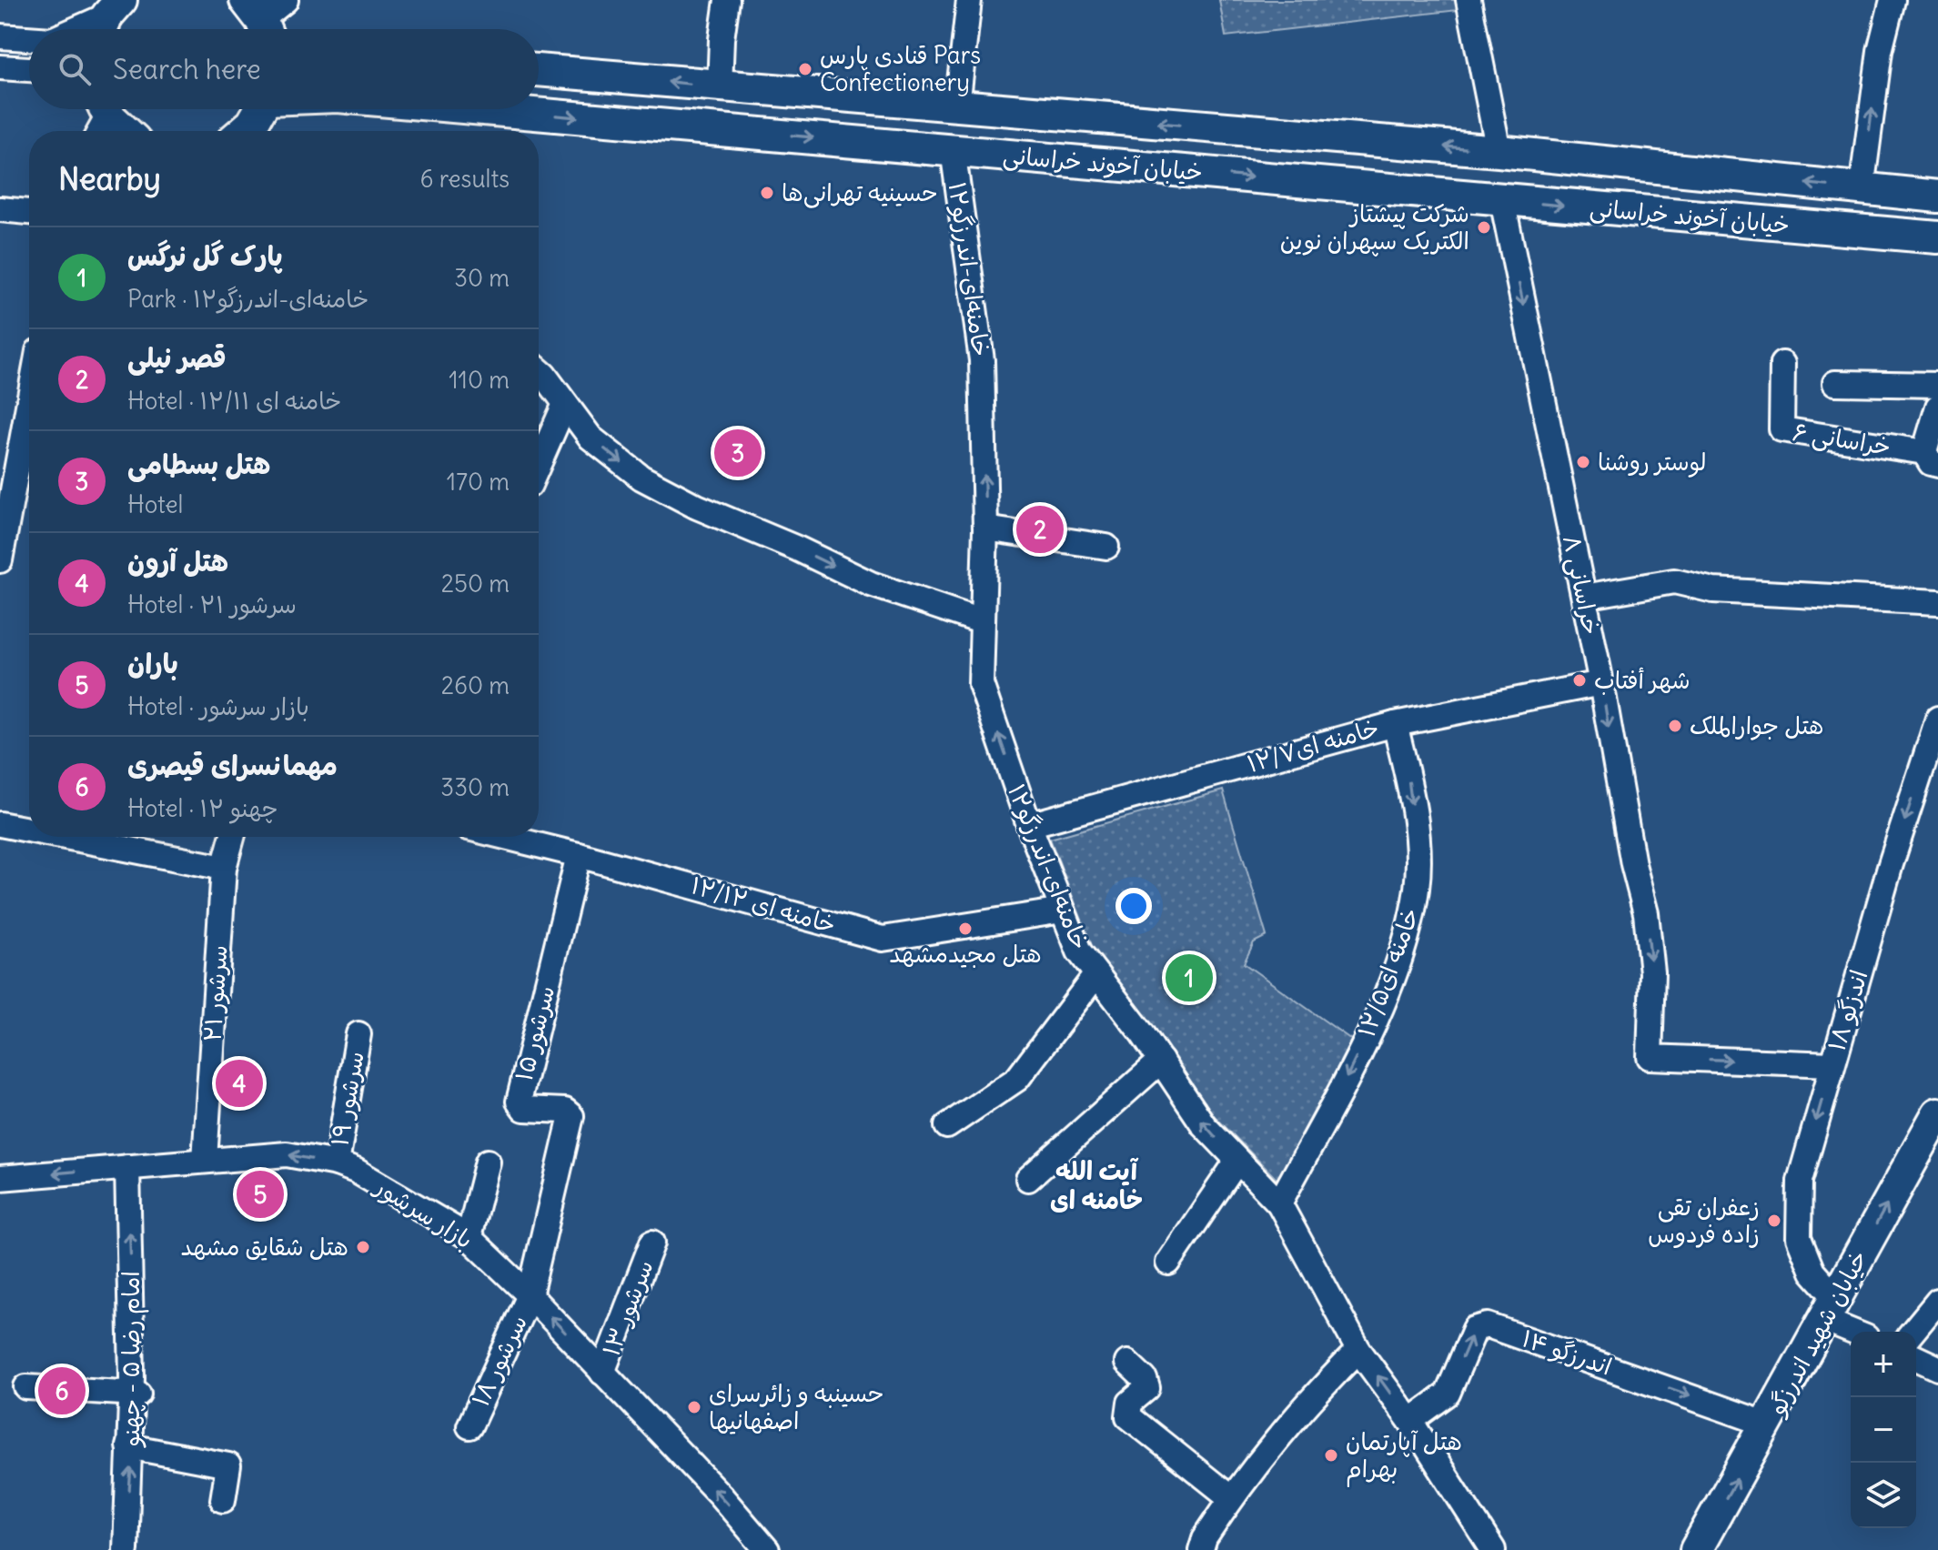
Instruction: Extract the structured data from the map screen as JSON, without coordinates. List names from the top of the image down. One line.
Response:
{"streets":{"main road":["خیابان آخوند خراسانی","خیابان شهید اندرزگو"],"street":["خامنه‌ای-اندرزگو۱۲","خراسانی ۶","خراسانی ۸","خامنه ای۱۲/۷","خامنه ای ۱۲/۱۲","خامنه ای۱۲/۵","سرشور ۲۱","اندزگو ۱۸","سرشور ۱۵","سرشور ۱۹","بازار سرشور","سرشور ۱۳","اندرزگو ۱۴","امام رضا ۵ - چهنو","سرشور ۱۸"]},"crossings":[["خیابان آخوند خراسانی","خامنه‌ای-اندرزگو۱۲"],["خیابان آخوند خراسانی","خراسانی ۸"],["خامنه‌ای-اندرزگو۱۲","خامنه ای۱۲/۷"],["خامنه‌ای-اندرزگو۱۲","خامنه ای ۱۲/۱۲"],["خامنه‌ای-اندرزگو۱۲","خامنه ای۱۲/۵"],["خامنه‌ای-اندرزگو۱۲","اندرزگو ۱۴"],["خراسانی ۸","خامنه ای۱۲/۷"],["خراسانی ۸","اندزگو ۱۸"],["خامنه ای۱۲/۷","خامنه ای۱۲/۵"],["خامنه ای ۱۲/۱۲","سرشور ۱۵"],["سرشور ۲۱","بازار سرشور"],["اندزگو ۱۸","خیابان شهید اندرزگو"],["سرشور ۱۵","بازار سرشور"],["سرشور ۱۵","سرشور ۱۸"],["سرشور ۱۹","بازار سرشور"],["بازار سرشور","سرشور ۱۳"],["بازار سرشور","امام رضا ۵ - چهنو"],["بازار سرشور","سرشور ۱۸"],["خیابان شهید اندرزگو","اندرزگو ۱۴"]],"one_way":["خامنه‌ای-اندرزگو۱۲","خراسانی ۸","خامنه ای۱۲/۵","اندزگو ۱۸","بازار سرشور","خیابان شهید اندرزگو","اندرزگو ۱۴","امام رضا ۵ - چهنو"],"districts":["آیت الله خامنه ای"],"places":["قنادی پارس Pars Confectionery","حسینیه تهرانی‌ها","شرکت پیشتاز الکتریک سپهران نوین","لوستر روشنا","شهر أفتاب","هتل جوارالملک","هتل مجيدمشهد","زعفران تقی زاده فردوس","هتل شقایق مشهد","حسینبه و زائرسرای اصفهانیها","هتل آپارتمان بهرام"],"page":{"search":"Search here","heading":["Nearby","6 results"],"list":[{"mark":"1","name":"پارک گل نرگس","note":"Park · خامنه‌ای-اندرزگو۱۲","value":"30 m"},{"mark":"2","name":"قصر نیلی","note":"Hotel · خامنه ای ۱۲/۱۱","value":"110 m"},{"mark":"3","name":"هتل بسطامی","note":"Hotel","value":"170 m"},{"mark":"4","name":"هتل آرون","note":"Hotel · سرشور ۲۱","value":"250 m"},{"mark":"5","name":"باران","note":"Hotel · بازار سرشور","value":"260 m"},{"mark":"6","name":"مهمانسرای قیصری","note":"Hotel · چهنو ۱۲","value":"330 m"}],"pins":["3","2","1","4","5","6"],"map_buttons":["+","−"]}}
